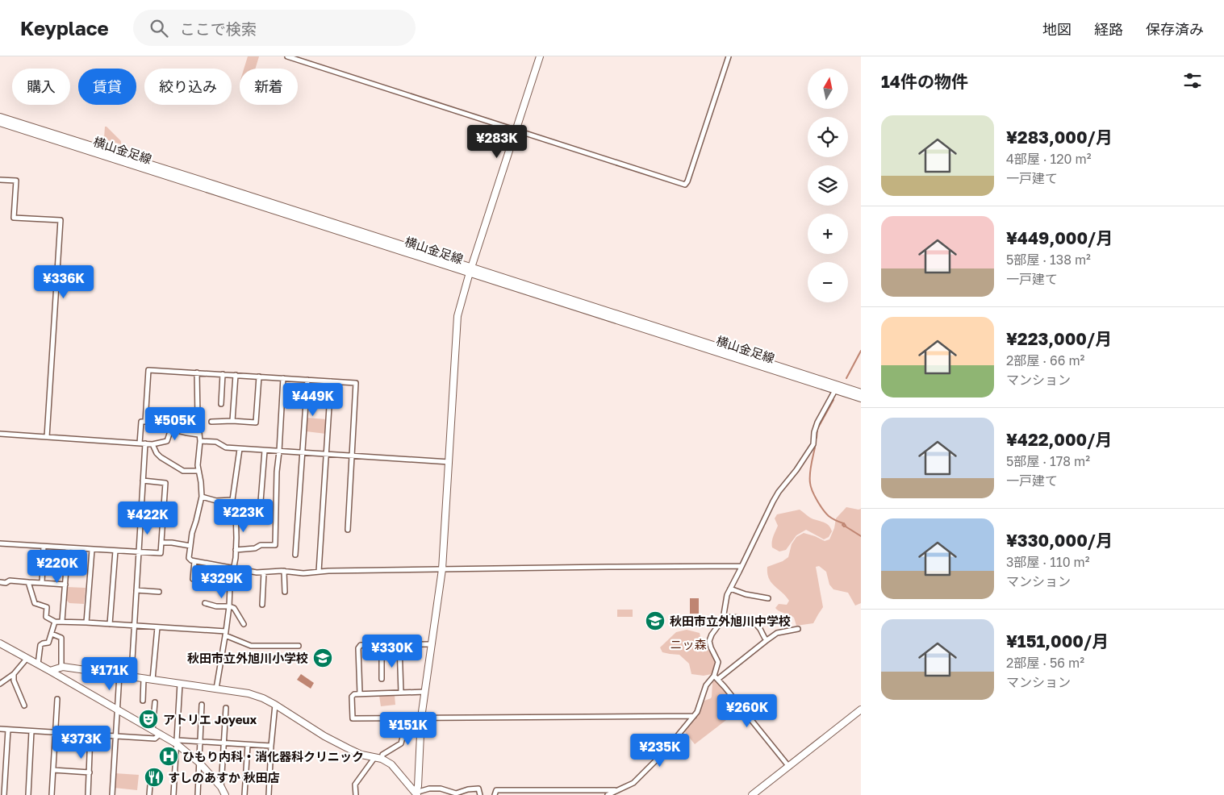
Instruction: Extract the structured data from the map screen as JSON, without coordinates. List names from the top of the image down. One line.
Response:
{"streets":{"street":["横山金足線"]},"parks":["ニッ森"],"places":{"school or university":["秋田市立外旭川中学校","秋田市立外旭川小学校"],"theatre":["アトリエ Joyeux"],"hospital":["ひもり内科・消化器科クリニック"],"restaurant":["すしのあすか 秋田店"]},"north":"top","page":{"header":"Keyplace","search":"ここで検索","nav":["地図","経路","保存済み"],"heading":"14件の物件","map_buttons":["+","−"],"chip":["購入","賃貸","絞り込み","新着"],"list":[{"name":"¥283,000/月","note":"4部屋 · 120 m² · 一戸建て"},{"name":"¥449,000/月","note":"5部屋 · 138 m² · 一戸建て"},{"name":"¥223,000/月","note":"2部屋 · 66 m² · マンション"},{"name":"¥422,000/月","note":"5部屋 · 178 m² · 一戸建て"},{"name":"¥330,000/月","note":"3部屋 · 110 m² · マンション"},{"name":"¥151,000/月","note":"2部屋 · 56 m² · マンション"}],"price":["¥283K","¥336K","¥449K","¥505K","¥223K","¥422K","¥220K","¥329K","¥330K","¥171K","¥260K","¥151K","¥373K","¥235K"]}}
